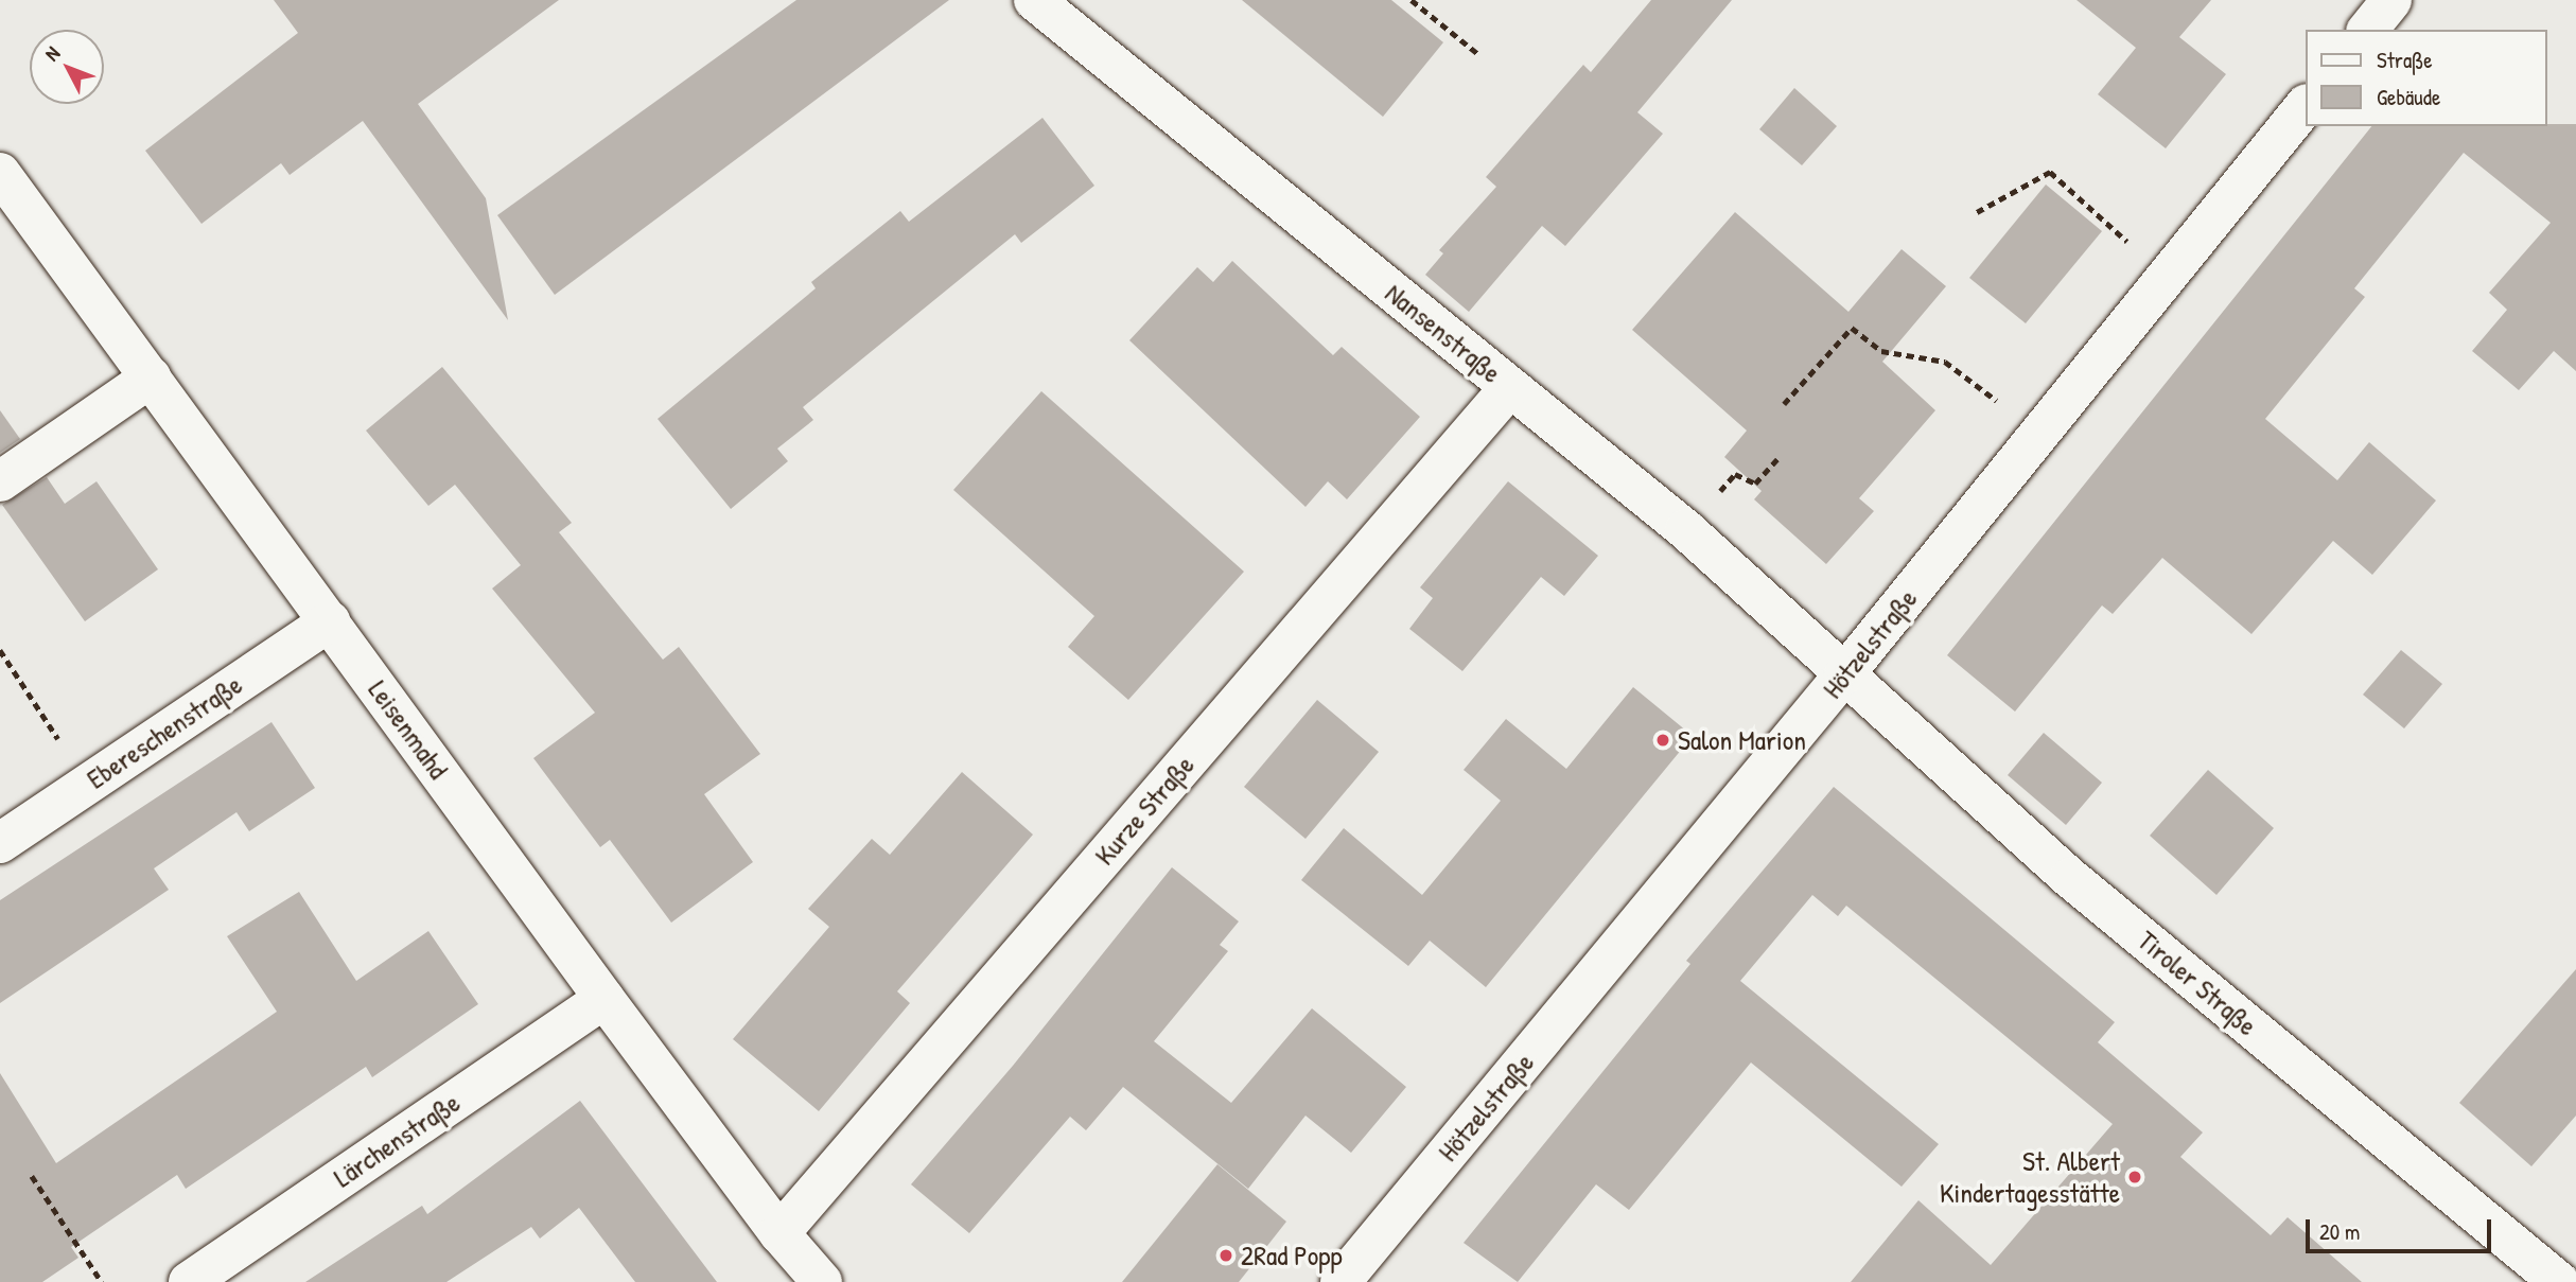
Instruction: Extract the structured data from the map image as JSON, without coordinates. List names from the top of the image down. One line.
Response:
{"streets":{"street":["Nansenstraße","Hötzelstraße","Leisenmahd","Ebereschenstraße","Kurze Straße","Tiroler Straße","Lärchenstraße"]},"crossings":[["Nansenstraße","Hötzelstraße"],["Nansenstraße","Kurze Straße"],["Nansenstraße","Tiroler Straße"],["Hötzelstraße","Tiroler Straße"],["Leisenmahd","Ebereschenstraße"],["Leisenmahd","Kurze Straße"],["Leisenmahd","Lärchenstraße"]],"places":["Salon Marion","St. Albert Kindertagesstätte","2Rad Popp"],"legend":["Straße","Gebäude"],"scale_bar":"20 m","north":"top left"}
